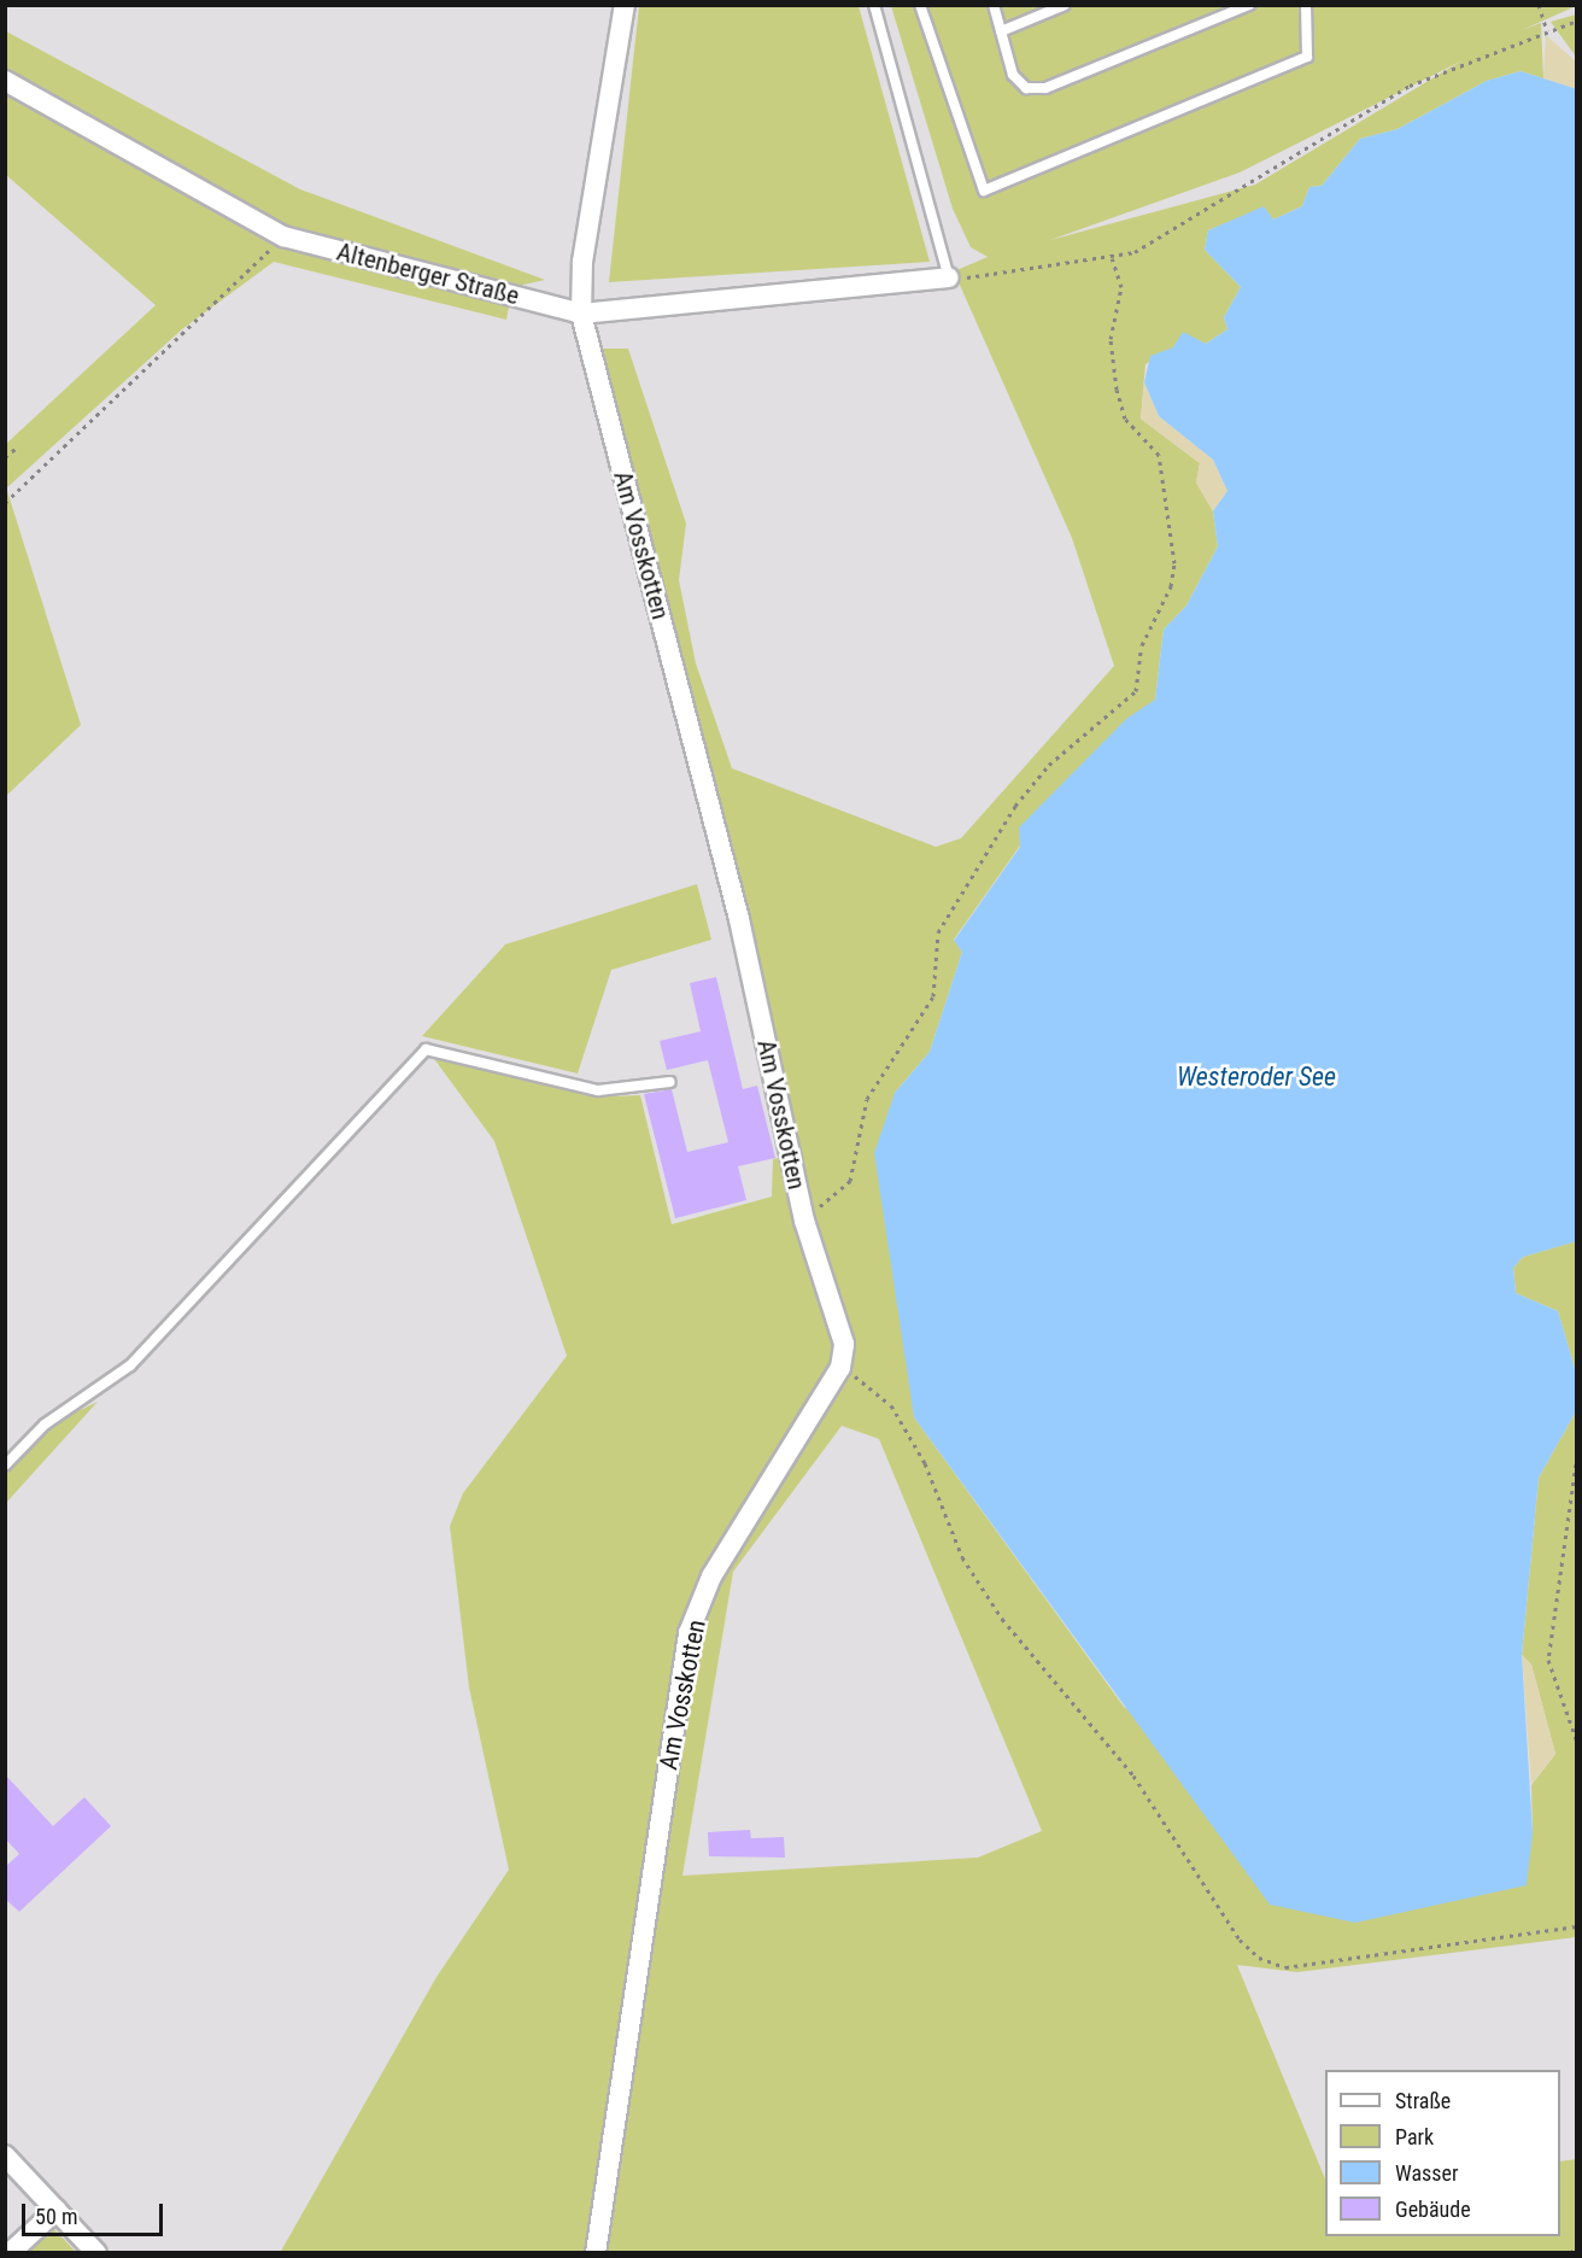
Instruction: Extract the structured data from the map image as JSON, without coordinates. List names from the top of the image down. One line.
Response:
{"streets":{"street":["Altenberger Straße","Am Vosskotten"]},"crossings":[["Altenberger Straße","Am Vosskotten"]],"water":["Westeroder See"],"legend":["Straße","Park","Wasser","Gebäude"],"scale_bar":"50 m"}
